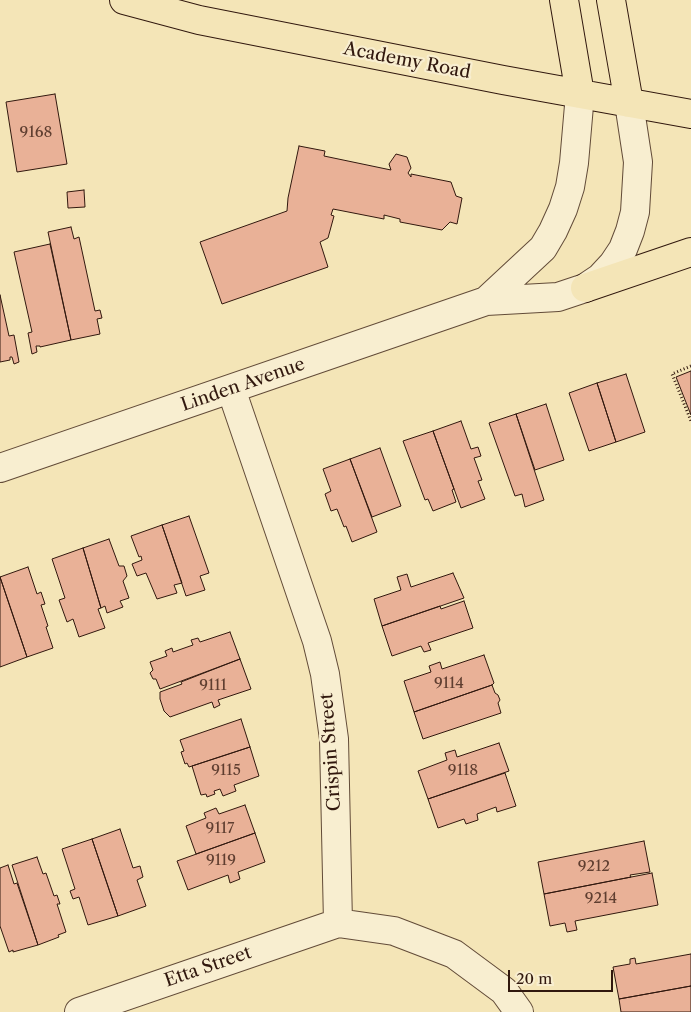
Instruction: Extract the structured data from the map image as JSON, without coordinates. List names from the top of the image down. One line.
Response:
{"streets":{"main road":["Academy Road"],"street":["Linden Avenue","Crispin Street","Etta Street"]},"crossings":[["Academy Road","Linden Avenue"],["Linden Avenue","Crispin Street"],["Crispin Street","Etta Street"]],"house_numbers":["9168","9114","9111","9115","9118","9117","9119","9212","9214"],"scale_bar":"20 m"}
